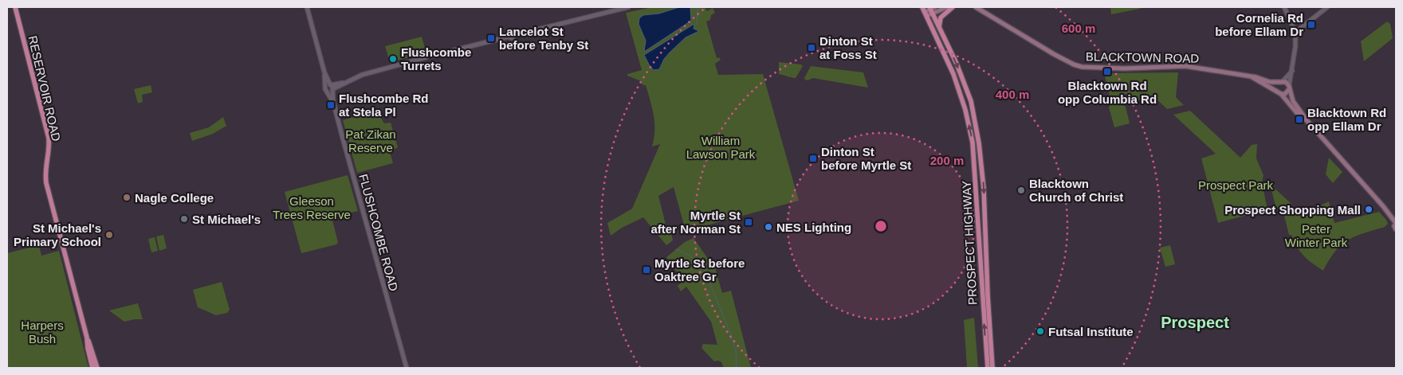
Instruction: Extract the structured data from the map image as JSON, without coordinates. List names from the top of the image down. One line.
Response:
{"streets":{"main road":["BLACKTOWN ROAD","RESERVOIR ROAD","PROSPECT HIGHWAY"],"street":["FLUSHCOMBE ROAD"]},"districts":["Prospect"],"parks":["Pat Zikan Reserve","William Lawson Park","Prospect Park","Gleeson Trees Reserve","Peter Winter Park","Harpers Bush"],"places":{"transit":["Cornelia Rd before Ellam Dr","Lancelot St before Tenby St","Dinton St at Foss St","Blacktown Rd opp Columbia Rd","Flushcombe Rd at Stela Pl","Blacktown Rd opp Ellam Dr","Dinton St before Myrtle St","Myrtle St after Norman St","Myrtle St before Oaktree Gr"],"other":["Flushcombe Turrets","Blacktown Church of Christ","Nagle College","Prospect Shopping Mall","St Michael's","NES Lighting","St Michael's Primary School","Futsal Institute"]},"rings":["600 m","400 m","200 m"]}
